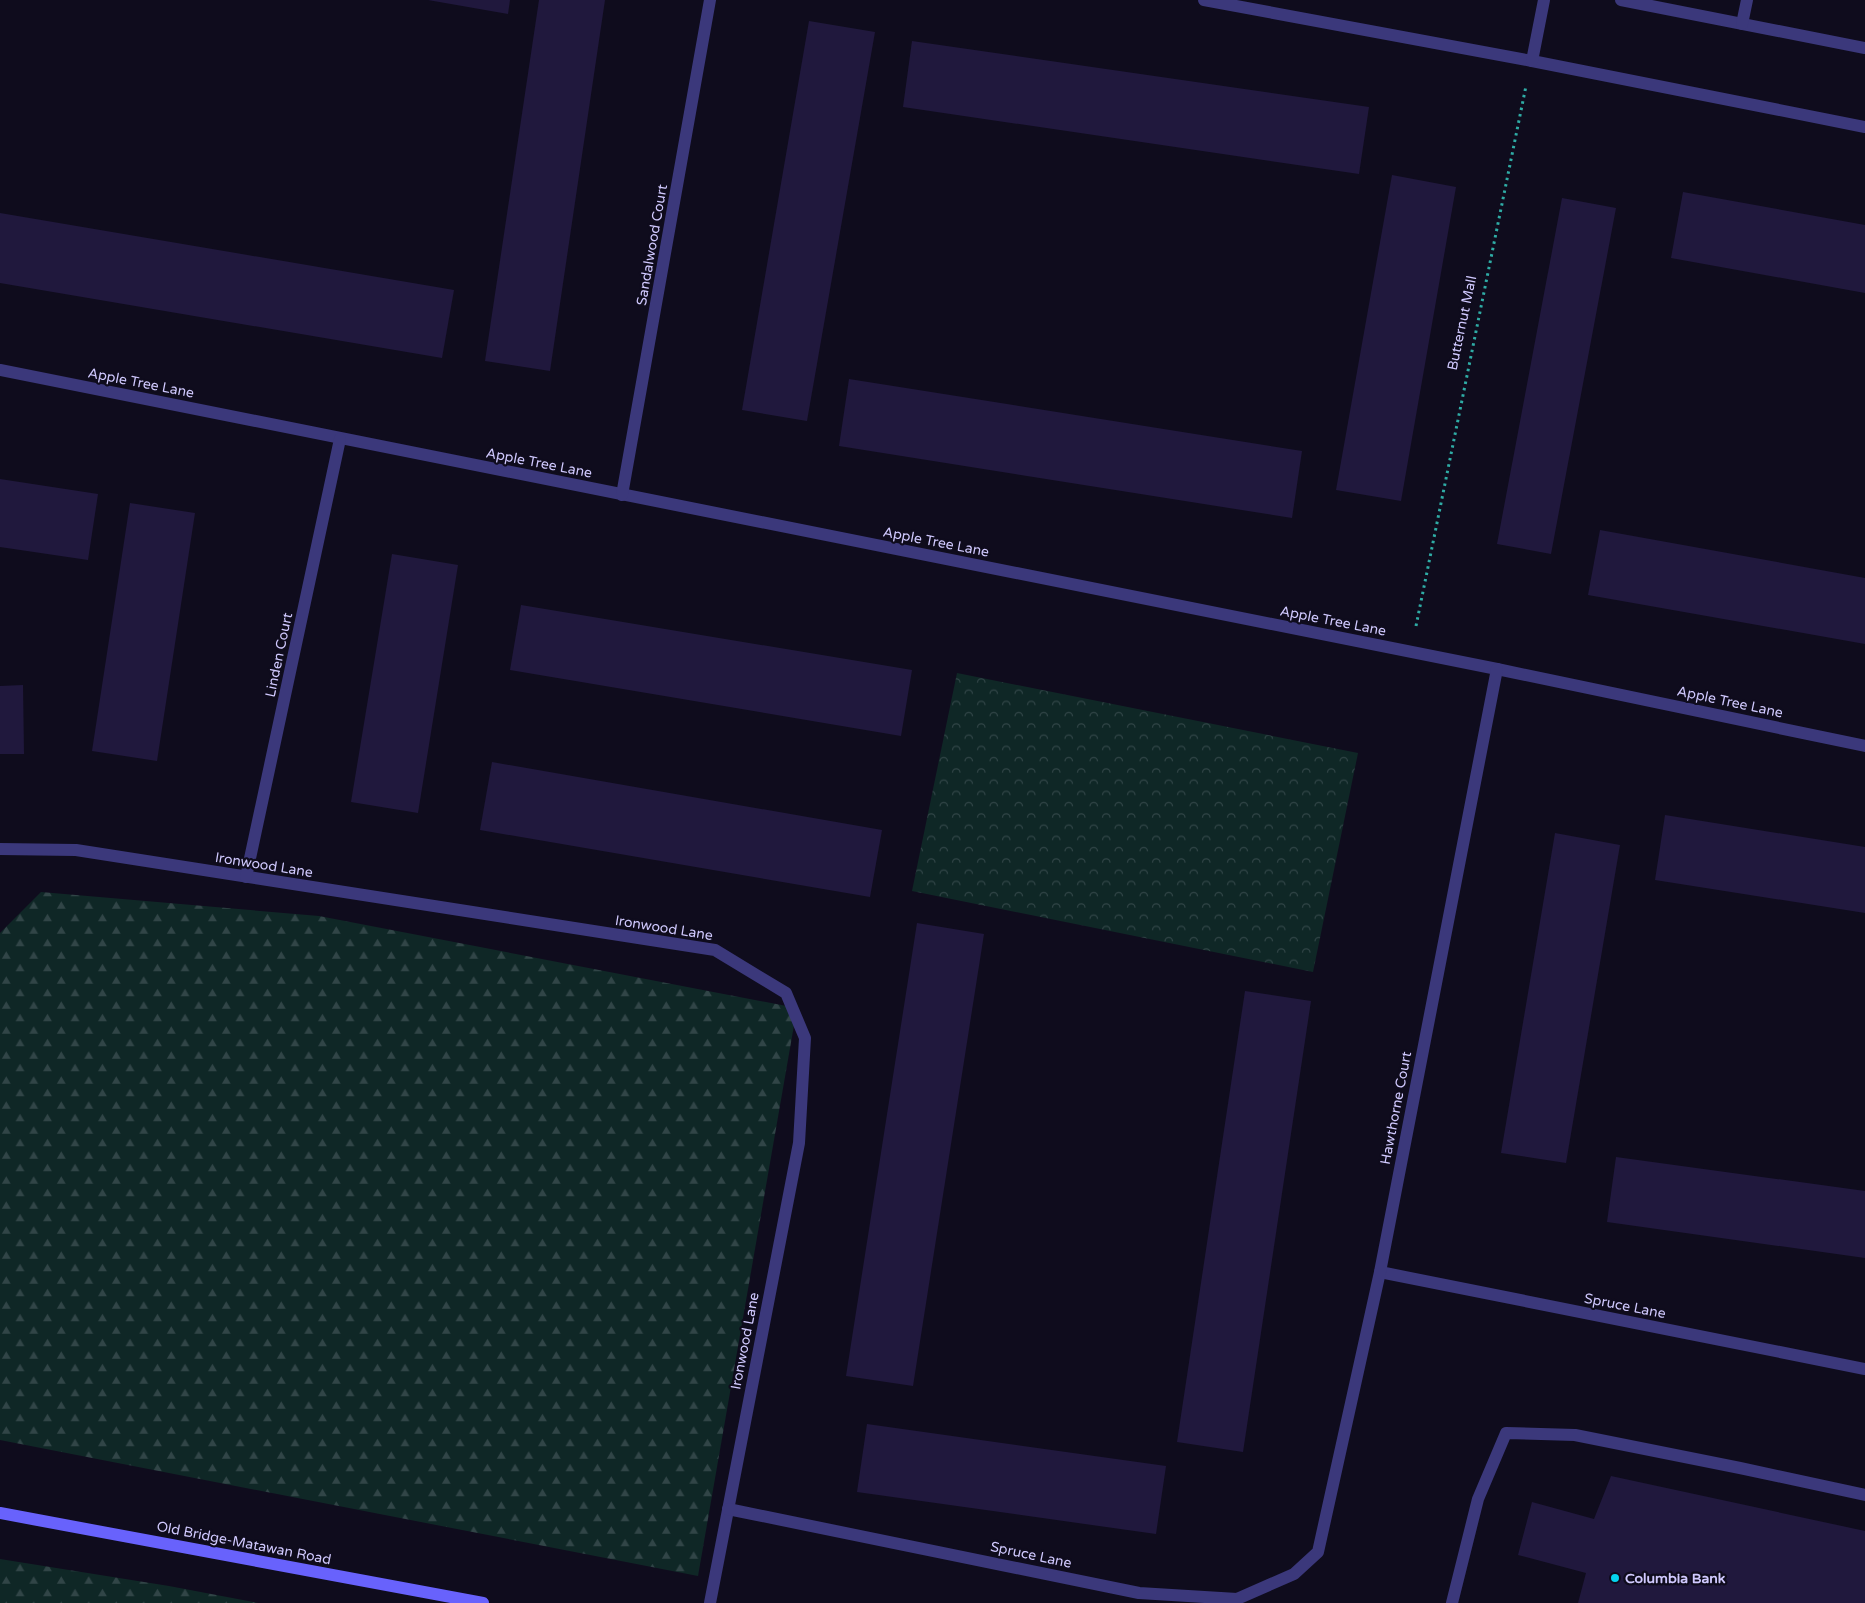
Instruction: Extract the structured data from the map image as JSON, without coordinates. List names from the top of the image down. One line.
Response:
{"streets":{"main road":["Old Bridge-Matawan Road"],"street":["Sandalwood Court","Apple Tree Lane","Linden Court","Ironwood Lane","Hawthorne Court","Spruce Lane"],"path":["Butternut Mall"]},"crossings":[["Sandalwood Court","Apple Tree Lane"],["Butternut Mall","Apple Tree Lane"],["Apple Tree Lane","Linden Court"],["Apple Tree Lane","Hawthorne Court"],["Linden Court","Ironwood Lane"],["Ironwood Lane","Spruce Lane"],["Hawthorne Court","Spruce Lane"]],"places":["Columbia Bank"]}
